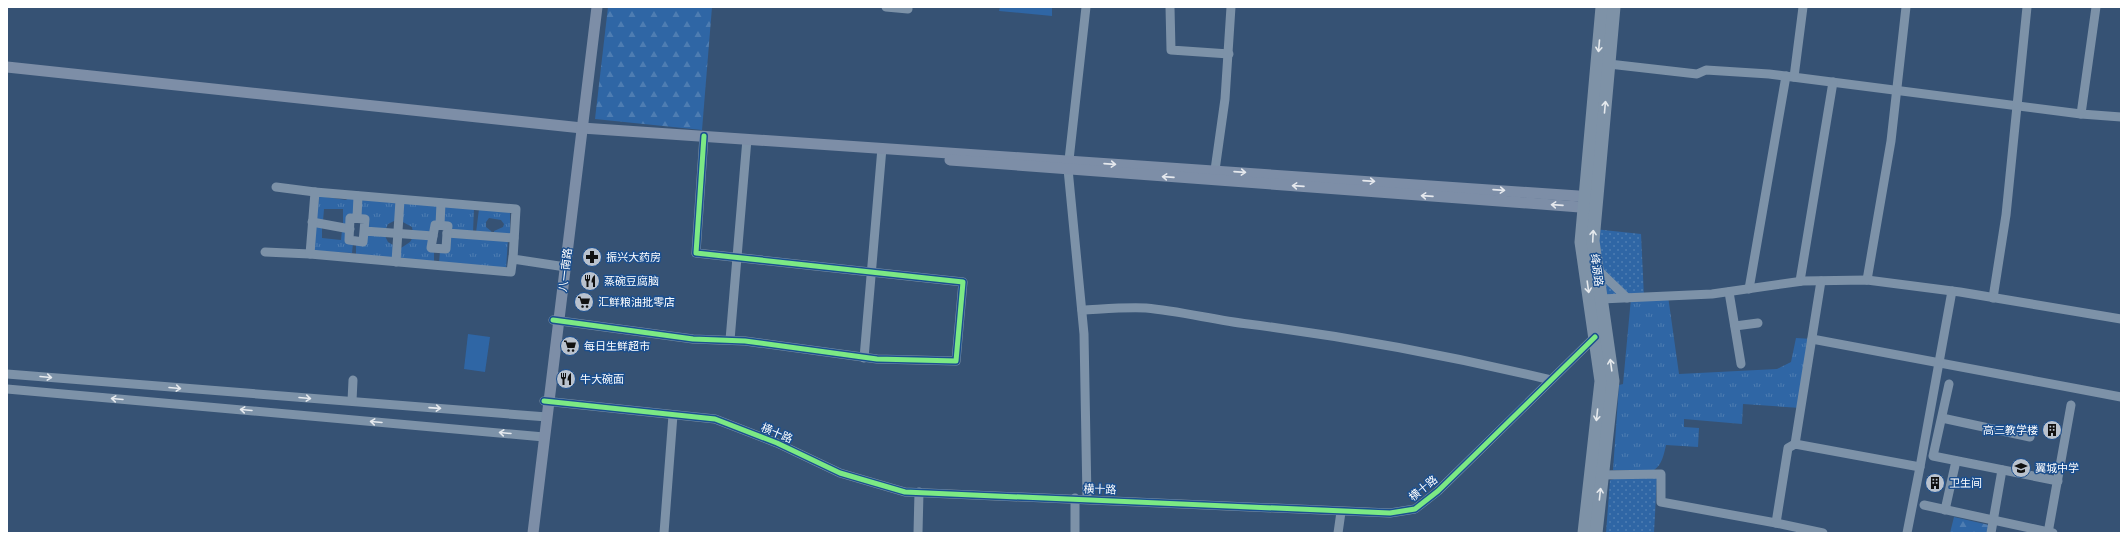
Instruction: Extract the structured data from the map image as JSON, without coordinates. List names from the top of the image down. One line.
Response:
{"streets":{"highway":["绛源路"],"main road":["八一南路"],"street":["横十路"]},"crossings":[["八一南路","横十路"],["绛源路","横十路"]],"places":{"pharmacy":["振兴大药房"],"restaurant":["蒸碗豆腐脑","牛大碗面"],"supermarket":["汇鲜粮油批零店","每日生鲜超市"],"building":["高三教学楼","卫生间"],"school or university":["翼城中学"]}}
